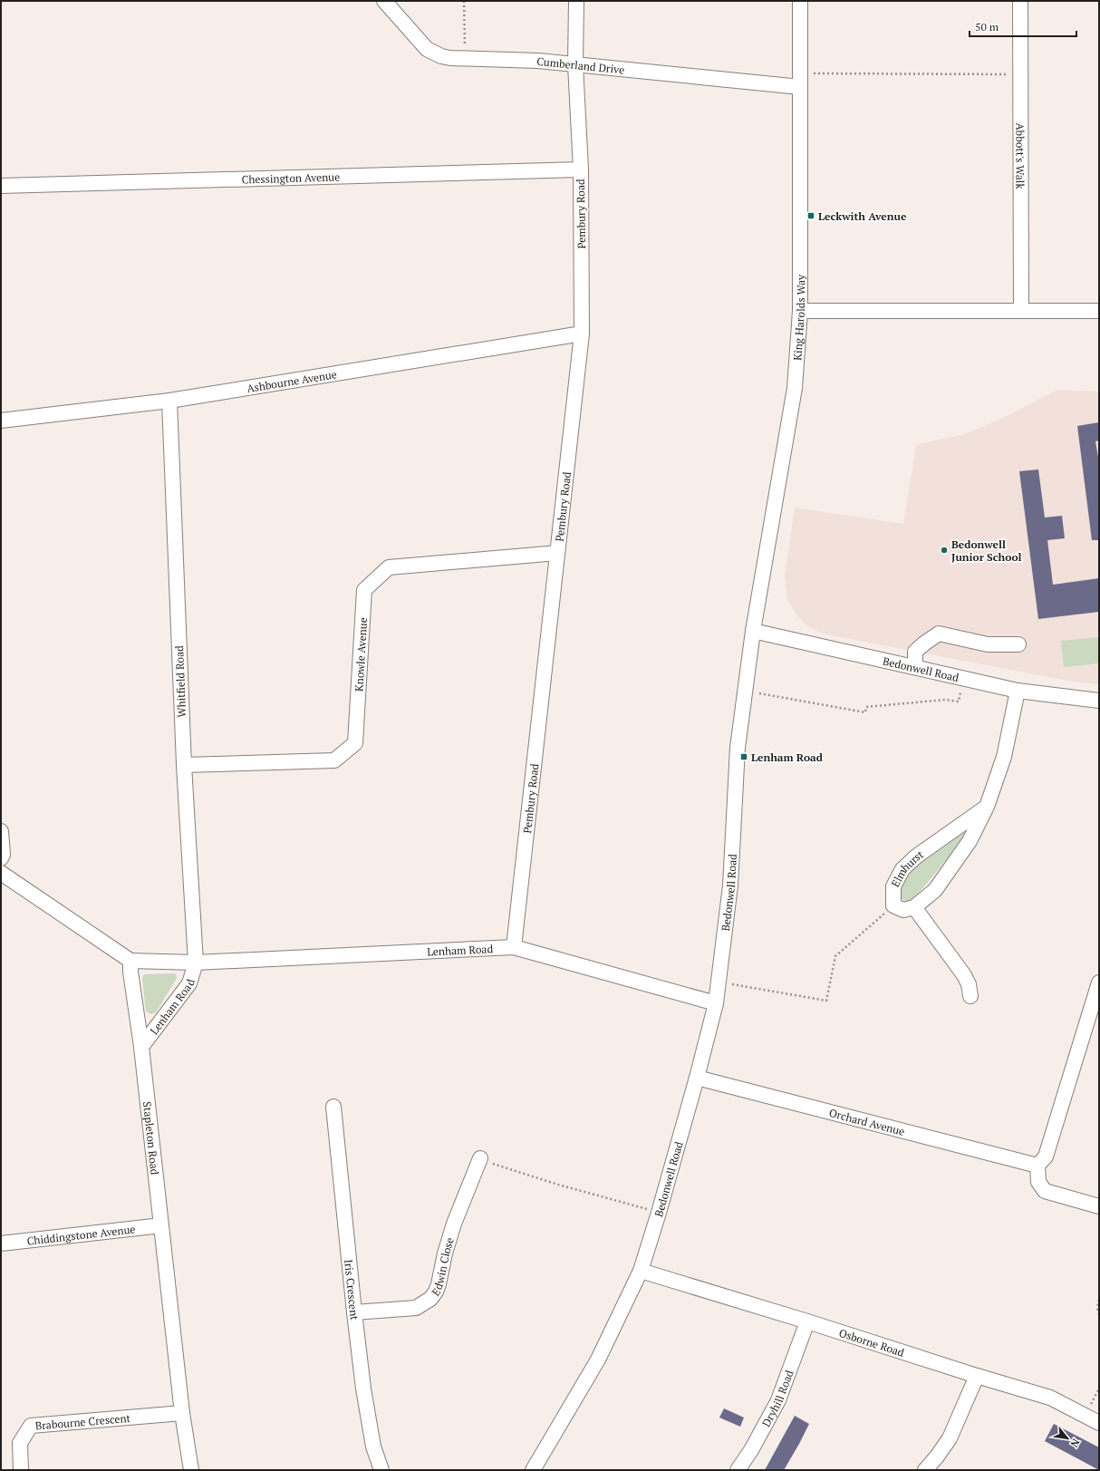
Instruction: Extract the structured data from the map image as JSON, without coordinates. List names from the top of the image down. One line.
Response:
{"streets":{"street":["Cumberland Drive","Abbott's Walk","Chessington Avenue","Pembury Road","King Harolds Way","Ashbourne Avenue","Knowle Avenue","Bedonwell Road","Whitfield Road","Elmhurst","Lenham Road","Orchard Avenue","Stapleton Road","Chiddingstone Avenue","Edwin Close","Iris Crescent","Osborne Road","Dryhill Road","Brabourne Crescent"]},"crossings":[["Cumberland Drive","Pembury Road"],["Cumberland Drive","King Harolds Way"],["Chessington Avenue","Pembury Road"],["Pembury Road","Ashbourne Avenue"],["Pembury Road","Knowle Avenue"],["Pembury Road","Lenham Road"],["King Harolds Way","Bedonwell Road"],["Ashbourne Avenue","Whitfield Road"],["Knowle Avenue","Whitfield Road"],["Bedonwell Road","Lenham Road"],["Bedonwell Road","Orchard Avenue"],["Bedonwell Road","Osborne Road"],["Whitfield Road","Lenham Road"],["Lenham Road","Stapleton Road"],["Stapleton Road","Chiddingstone Avenue"],["Stapleton Road","Brabourne Crescent"],["Edwin Close","Iris Crescent"],["Osborne Road","Dryhill Road"]],"places":{"transit":["Leckwith Avenue","Lenham Road"],"other":["Bedonwell Junior School"]},"scale_bar":"50 m","north":"bottom right"}
